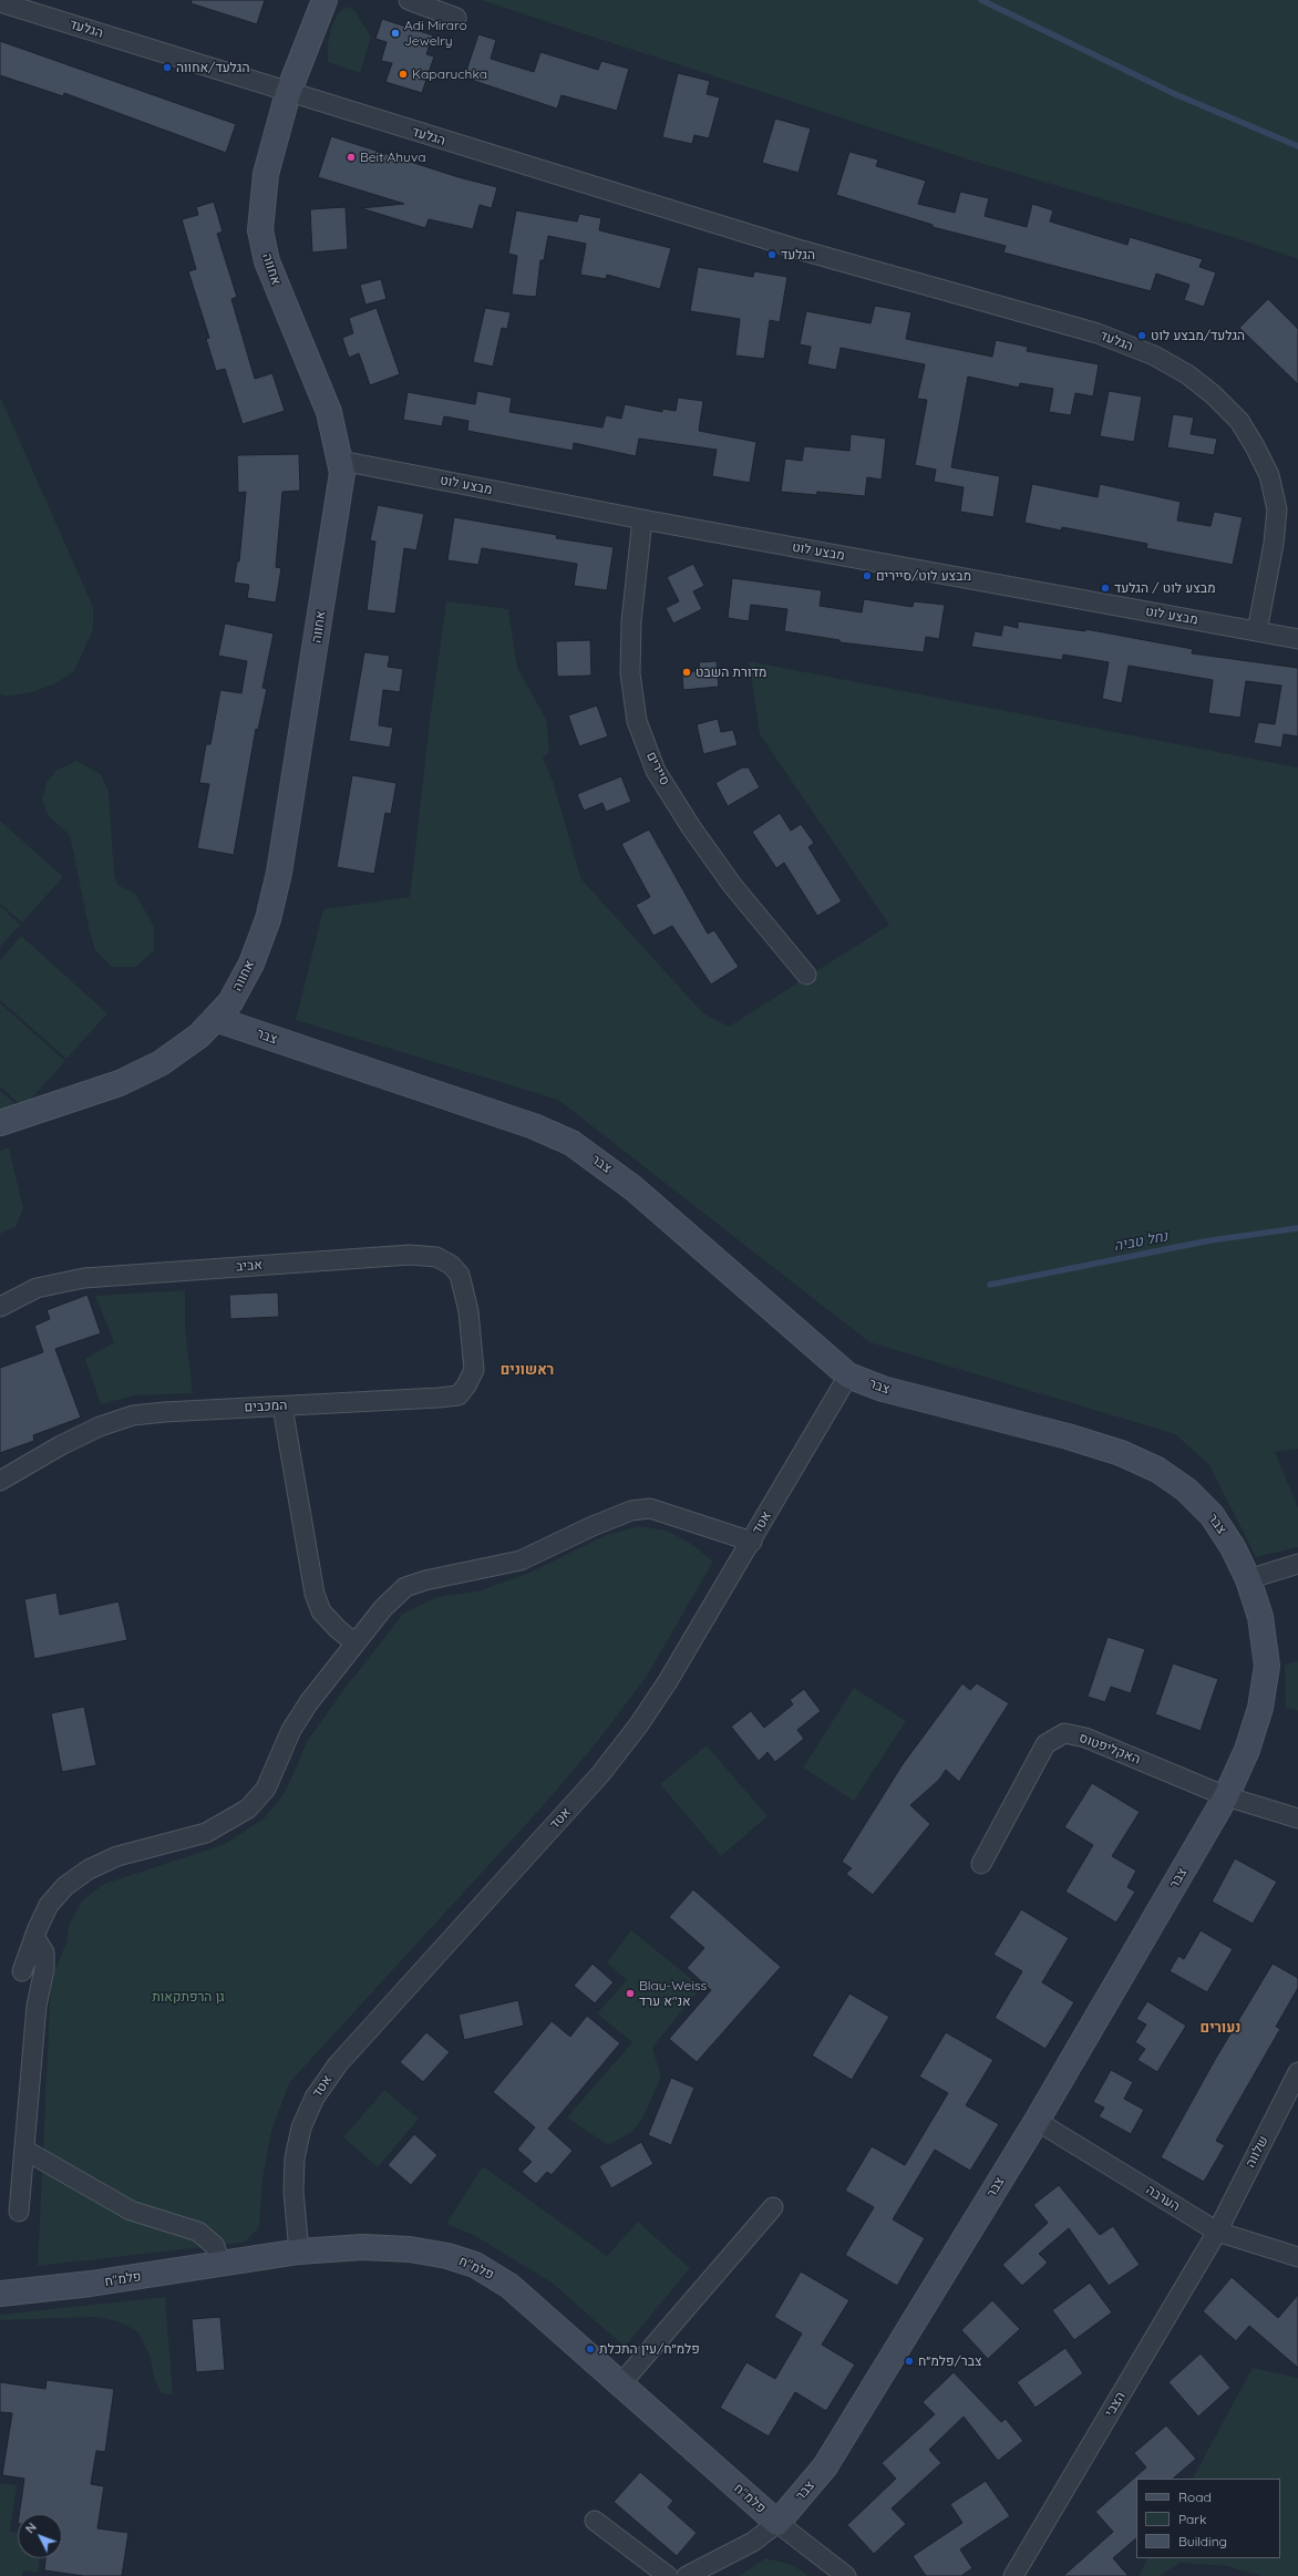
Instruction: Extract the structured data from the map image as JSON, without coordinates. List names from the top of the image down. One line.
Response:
{"streets":{"street":["הגלעד","אחווה","מבצע לוט","סיירים","צבר","אביב","המכבים","אטד","האקליפטוס","שלווה","הערבה","פלמ\"ח","הצבי"]},"crossings":[["הגלעד","אחווה"],["הגלעד","מבצע לוט"],["אחווה","מבצע לוט"],["אחווה","צבר"],["מבצע לוט","סיירים"],["צבר","אטד"],["צבר","האקליפטוס"],["צבר","הערבה"],["צבר","פלמ\"ח"],["אביב","המכבים"],["אטד","פלמ\"ח"],["שלווה","הערבה"],["שלווה","הצבי"],["הערבה","הצבי"]],"districts":["ראשונים","נעורים"],"water":["נחל טביה"],"parks":["גן הרפתקאות"],"places":["Adi Miraro Jewelry","הגלעד/אחווה","Kaparuchka","Beit Ahuva","הגלעד","הגלעד/מבצע לוט","מבצע לוט/סיירים","מבצע לוט / הגלעד","מדורת השבט","Blau-Weiss אנ\"א ערד","פלמ״ח/עין התכלת","צבר/פלמ״ח"],"legend":["Road","Park","Building"],"north":"top left"}
